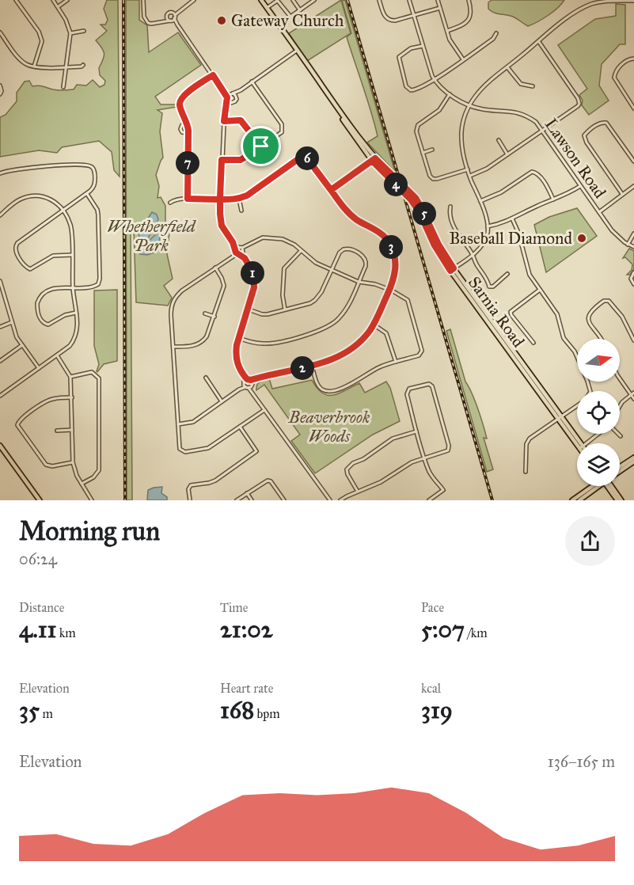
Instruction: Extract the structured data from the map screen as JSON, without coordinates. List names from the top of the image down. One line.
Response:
{"streets":{"main road":["Sarnia Road"],"street":["Lawson Road"]},"parks":["Whetherfield Park","Beaverbrook Woods"],"places":["Gateway Church","Baseball Diamond"],"north":"right","page":{"pins":["6","7","4","5","3","1","2"],"heading":["Morning run","06:24"],"stats":[["Distance","4.11 km"],["Time","21:02"],["Pace","5:07 /km"],["Elevation","35 m"],["Heart rate","168 bpm"],["kcal","319"]],"chart":["Elevation","136–165 m"]}}
